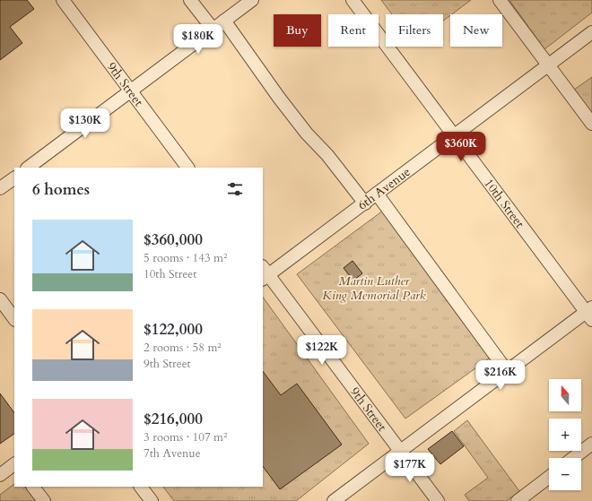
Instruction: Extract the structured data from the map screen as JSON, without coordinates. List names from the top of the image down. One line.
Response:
{"streets":{"street":["9th Street","6th Avenue","10th Street"]},"crossings":[["9th Street","6th Avenue"],["6th Avenue","10th Street"]],"parks":["Martin Luther King Memorial Park"],"north":"top","page":{"chip":["Buy","Rent","Filters","New"],"price":["$180K","$130K","$360K","$122K","$216K","$177K"],"heading":"6 homes","list":[{"name":"$360,000","note":"5 rooms · 143 m² · 10th Street"},{"name":"$122,000","note":"2 rooms · 58 m² · 9th Street"},{"name":"$216,000","note":"3 rooms · 107 m² · 7th Avenue"}],"map_buttons":["+","−"]}}
